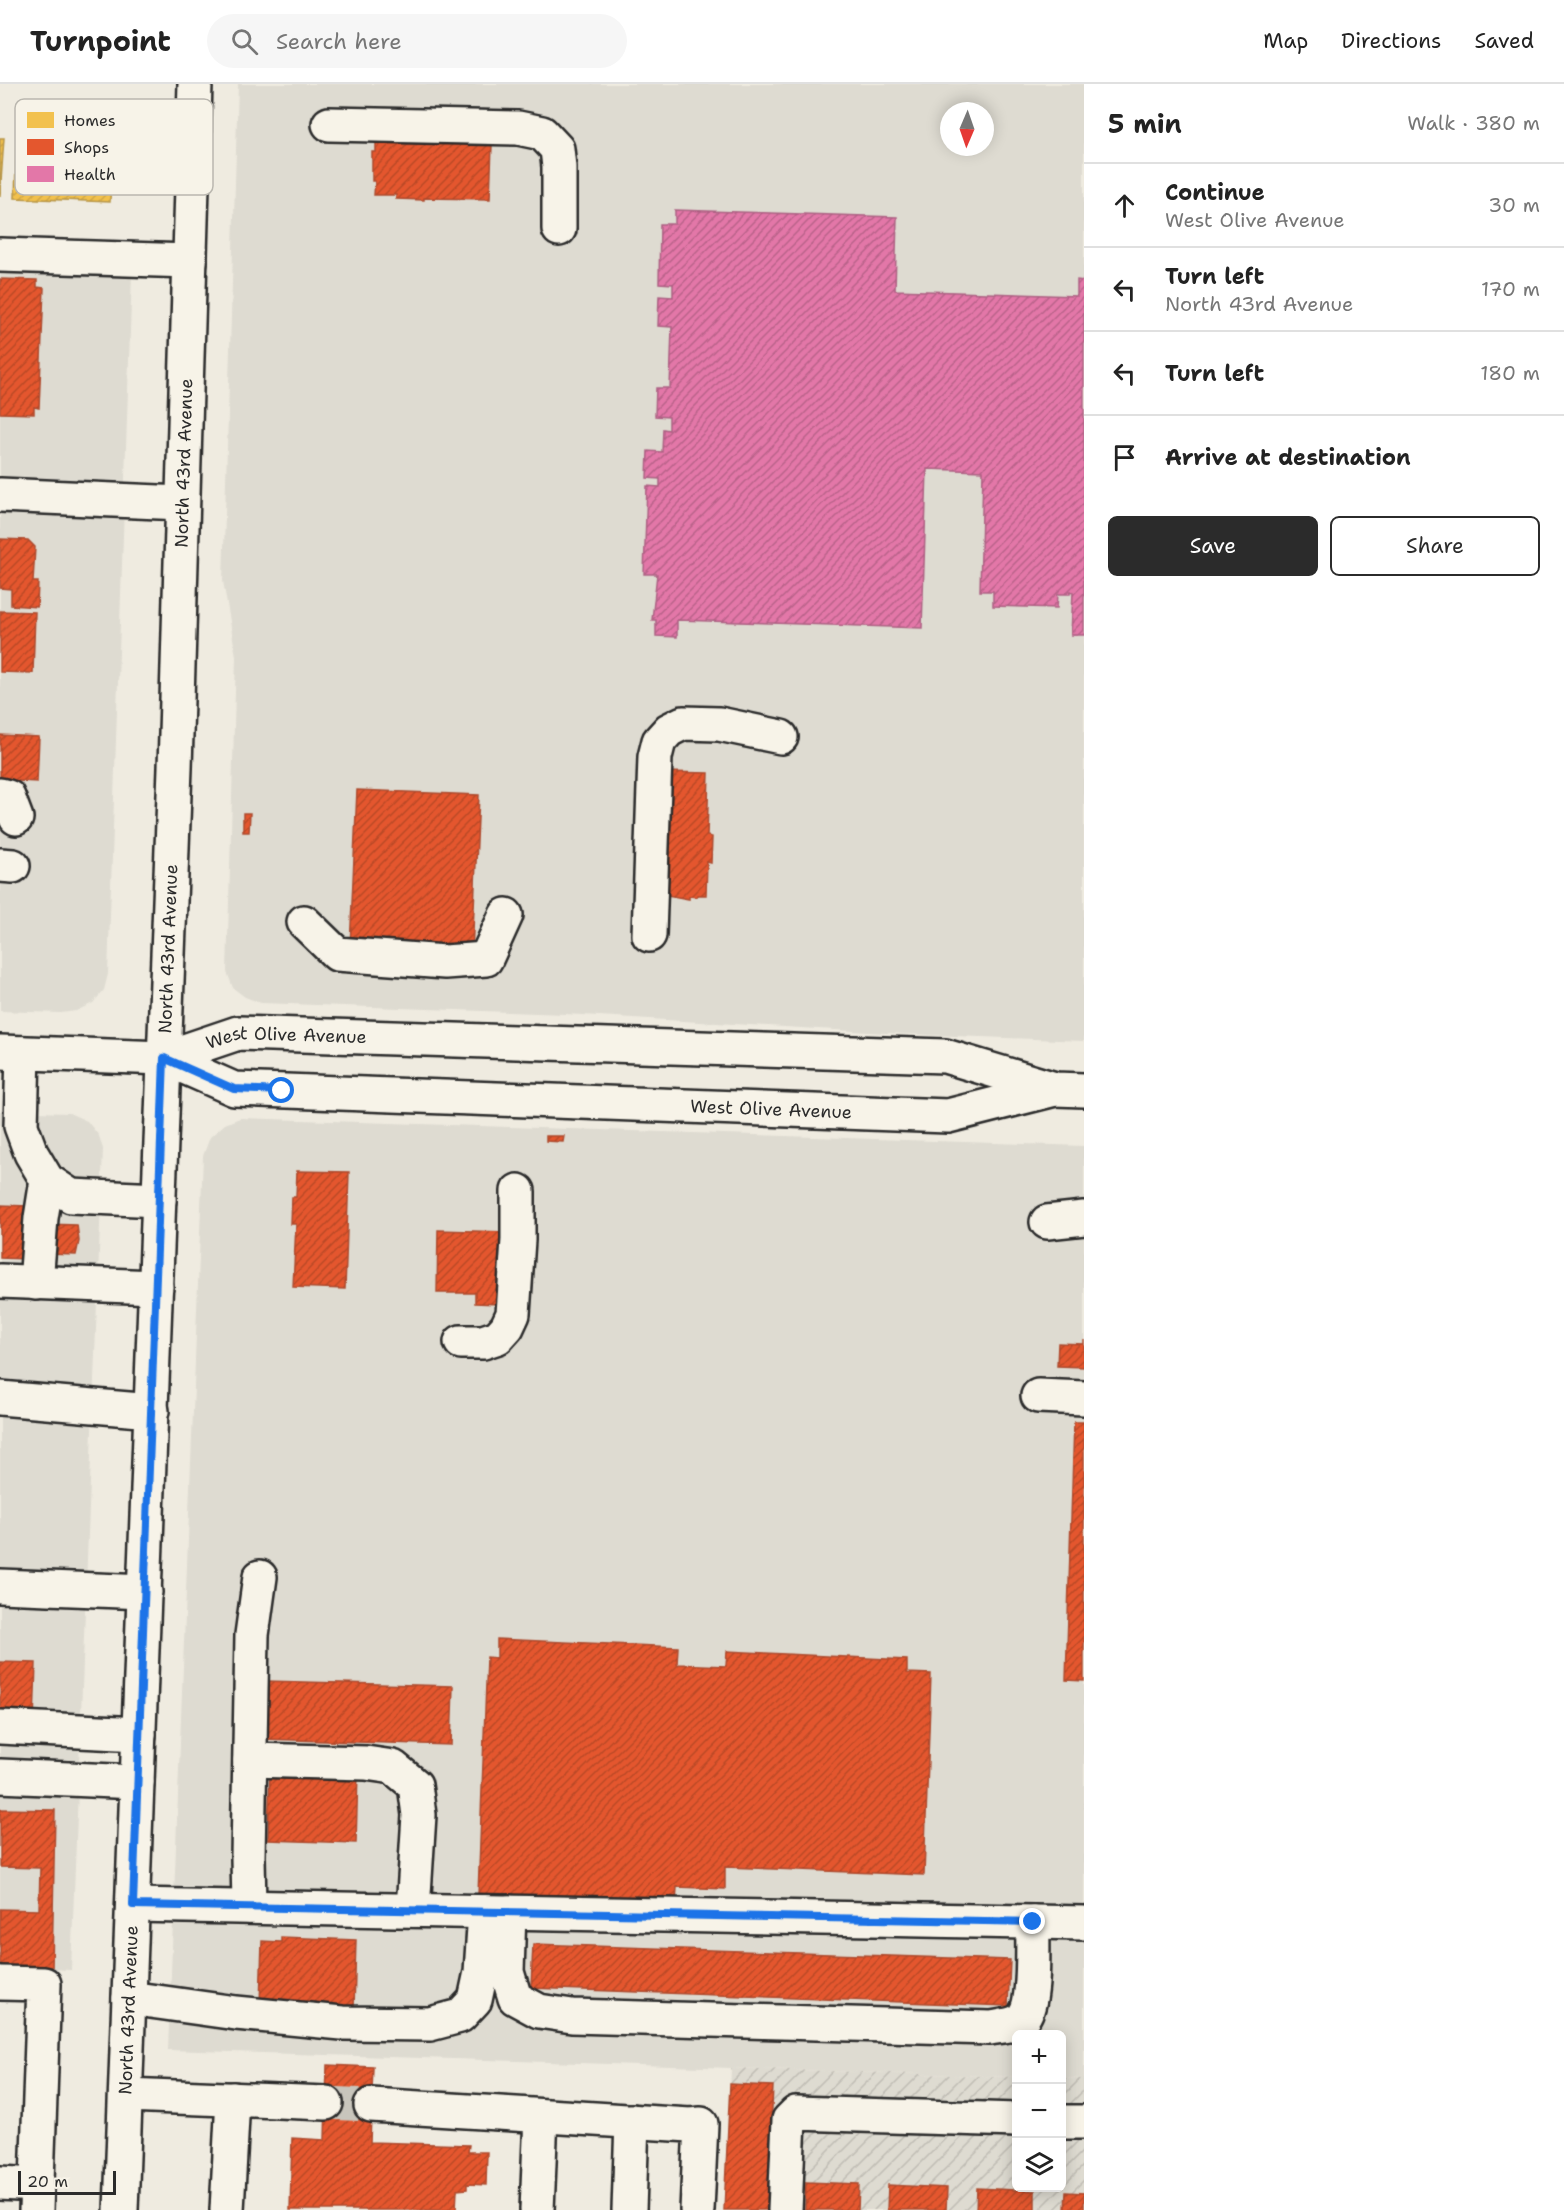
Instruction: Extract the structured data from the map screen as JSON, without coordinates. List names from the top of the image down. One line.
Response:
{"streets":{"main road":["North 43rd Avenue","West Olive Avenue"]},"crossings":[["North 43rd Avenue","West Olive Avenue"]],"legend":["Homes","Shops","Health"],"scale_bar":"20 m","north":"bottom","page":{"header":"Turnpoint","search":"Search here","nav":["Map","Directions","Saved"],"heading":["5 min","Walk · 380 m"],"list":[["Continue","West Olive Avenue","30 m"],["Turn left","North 43rd Avenue","170 m"],["Turn left","180 m"],"Arrive at destination"],"buttons":["Save","Share"],"map_buttons":["+","−"],"scale":"20 m"}}
